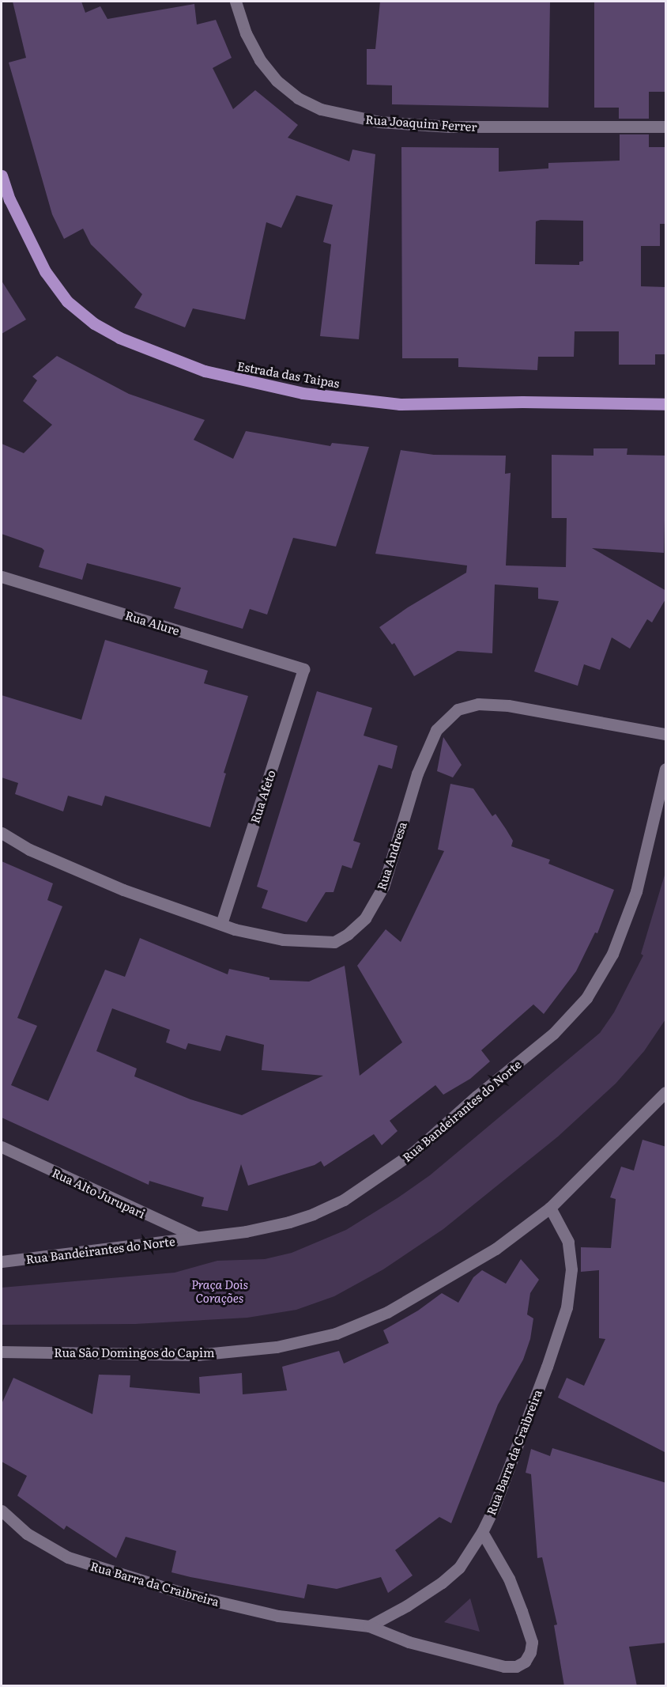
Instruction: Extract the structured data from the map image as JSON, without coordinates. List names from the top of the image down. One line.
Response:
{"streets":{"main road":["Estrada das Taipas"],"street":["Rua Joaquim Ferrer","Rua Alure","Rua Afeto","Rua Andresa","Rua Bandeirantes do Norte","Rua Alto Jurupari","Rua São Domingos do Capim","Rua Barra da Craibreira"]},"crossings":[["Rua Alure","Rua Afeto"],["Rua Afeto","Rua Andresa"],["Rua Bandeirantes do Norte","Rua Alto Jurupari"],["Rua São Domingos do Capim","Rua Barra da Craibreira"]],"parks":["Praça Dois Corações"]}
